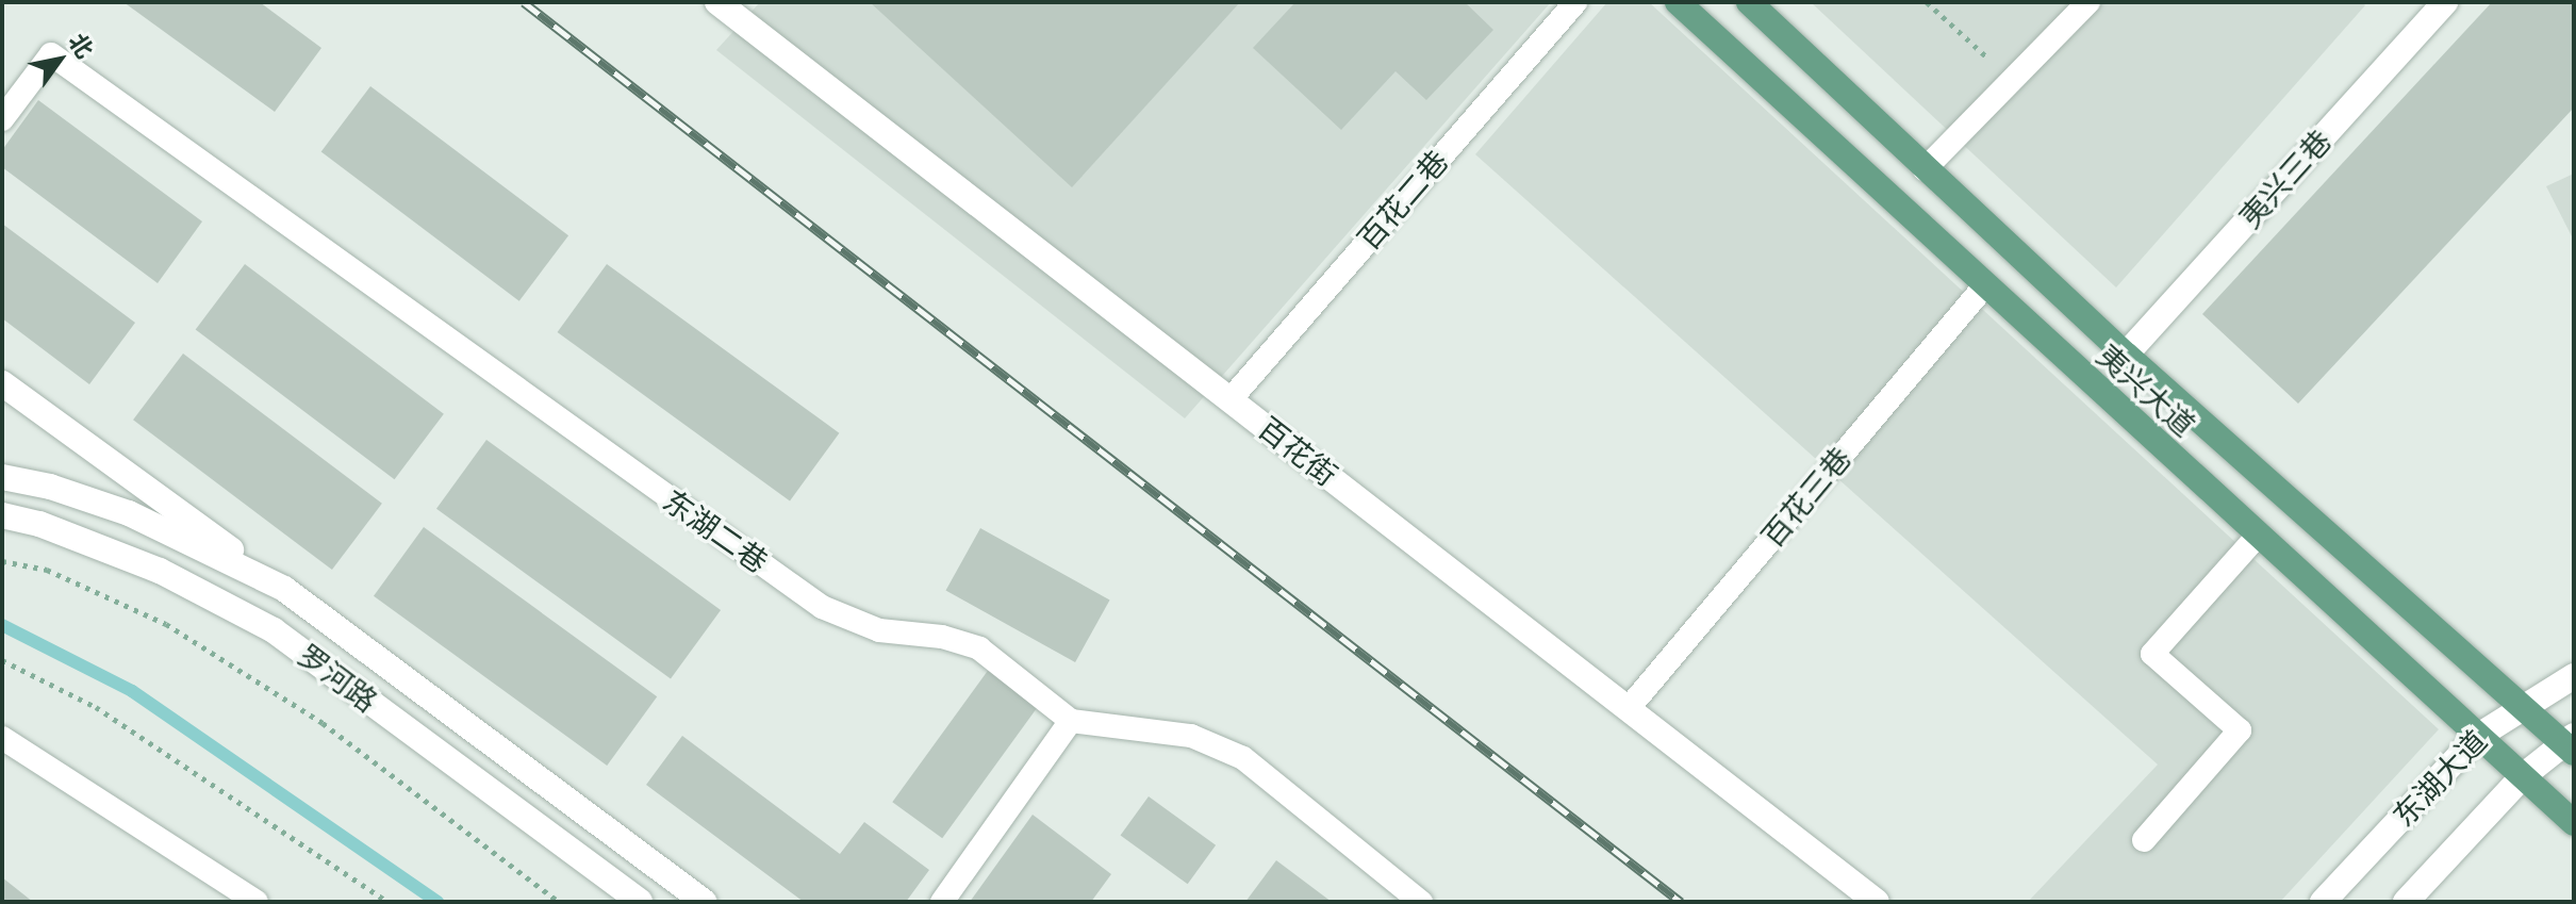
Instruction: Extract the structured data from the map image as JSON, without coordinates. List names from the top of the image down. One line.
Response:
{"streets":{"main road":["夷兴大道"],"street":["夷兴三巷","百花街","罗河路","东湖大道"],"lane":["百花二巷","百花三巷","东湖二巷"]},"crossings":[["夷兴三巷","夷兴大道"],["百花二巷","百花街"],["夷兴大道","百花三巷"],["夷兴大道","东湖大道"],["百花街","百花三巷"]],"north":"top right"}
